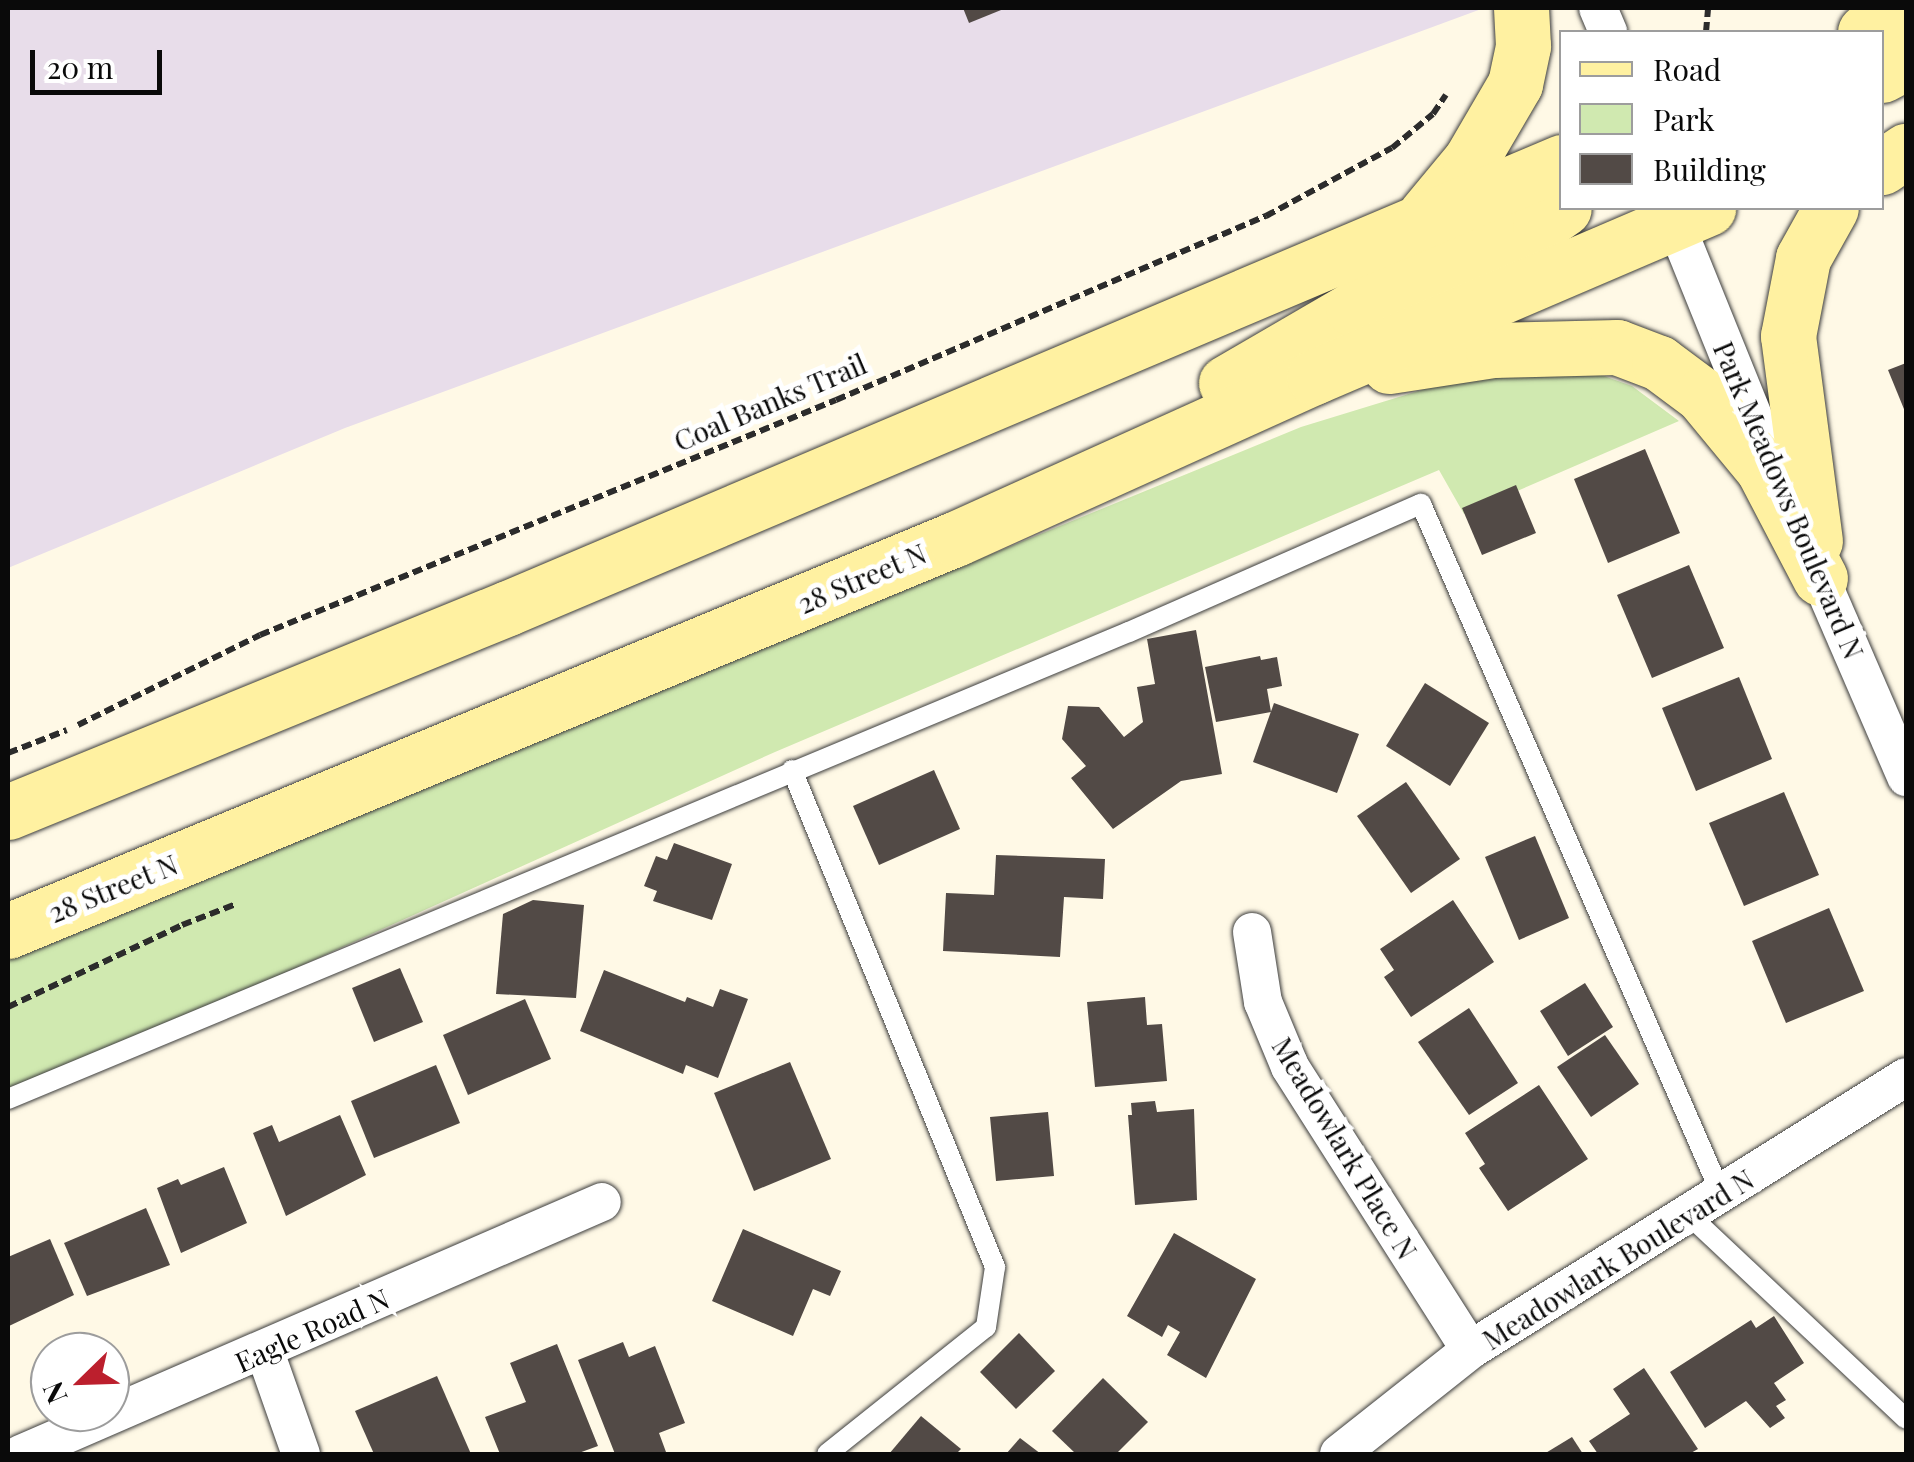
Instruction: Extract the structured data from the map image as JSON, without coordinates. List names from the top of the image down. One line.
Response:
{"streets":{"main road":["28 Street N"],"street":["Park Meadows Boulevard N","Meadowlark Place N","Meadowlark Boulevard N","Eagle Road N"],"path":["Coal Banks Trail"]},"crossings":[["Park Meadows Boulevard N","28 Street N"],["Meadowlark Place N","Meadowlark Boulevard N"]],"legend":["Road","Park","Building"],"scale_bar":"20 m","north":"bottom left"}
